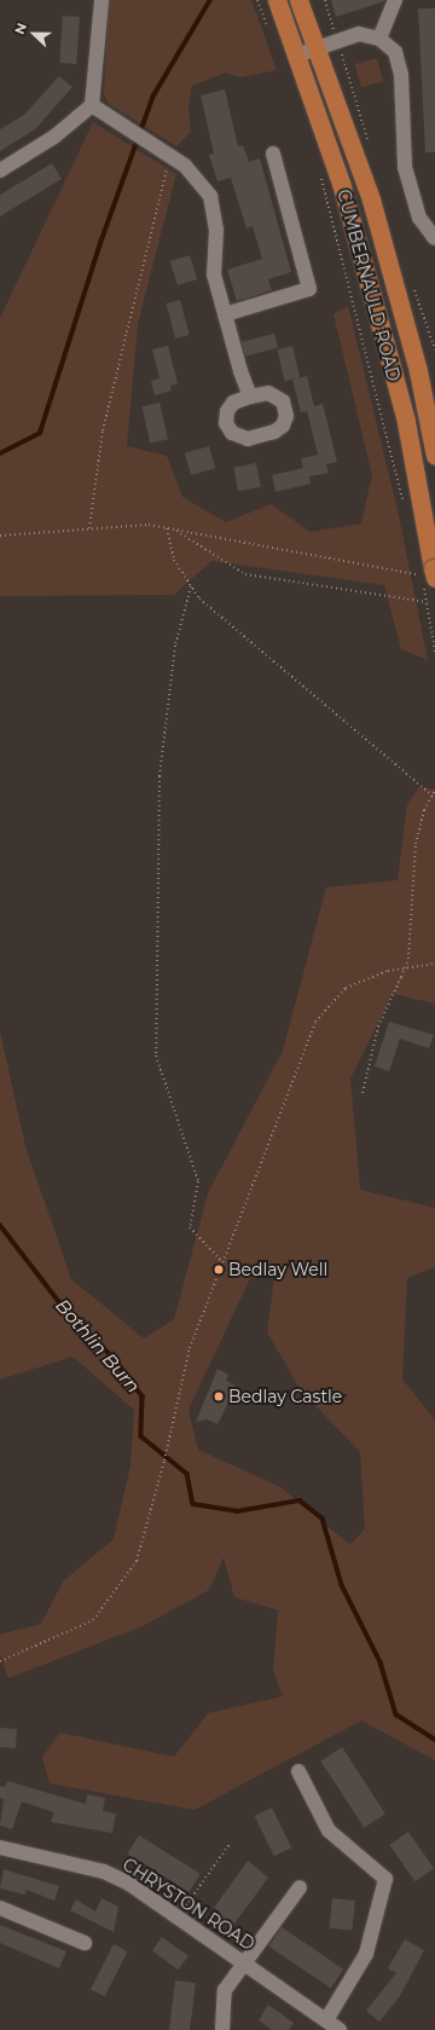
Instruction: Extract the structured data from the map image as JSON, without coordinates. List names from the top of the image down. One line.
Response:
{"streets":{"main road":["CUMBERNAULD ROAD"],"street":["CHRYSTON ROAD"]},"water":["Bothlin Burn"],"places":["Bedlay Well","Bedlay Castle"],"north":"left"}
